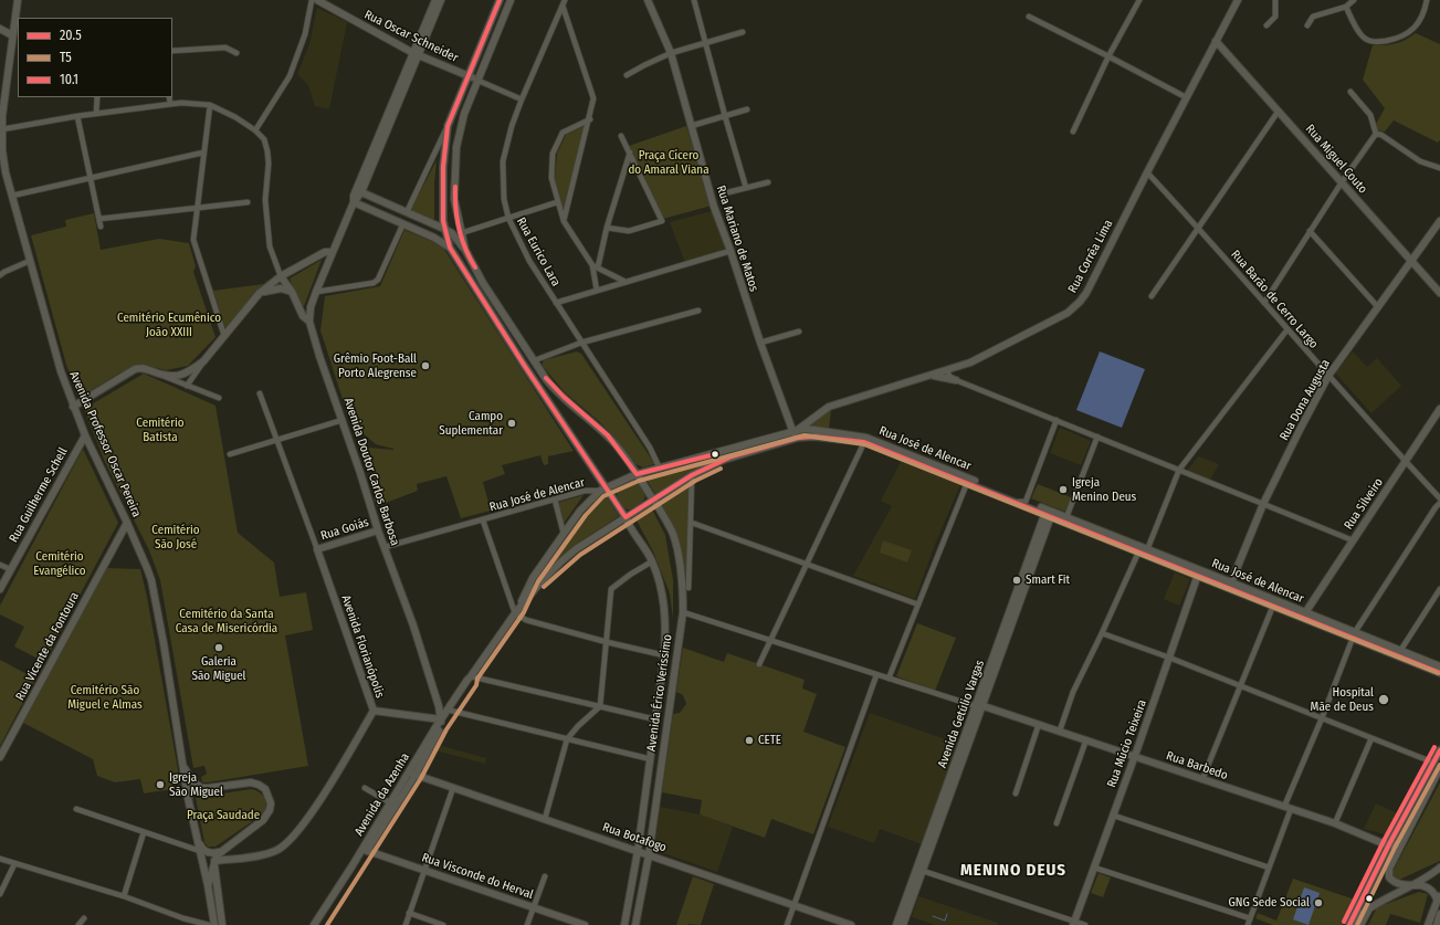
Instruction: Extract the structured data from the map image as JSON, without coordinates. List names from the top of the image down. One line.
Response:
{"streets":{"main road":["Rua Oscar Schneider","Rua Miguel Couto","Rua Mariano de Matos","Rua Corrêa Lima","Rua Dona Augusta","Avenida Professor Oscar Pereira","Rua José de Alencar","Avenida Doutor Carlos Barbosa","Rua Guilherme Schell","Rua Silveiro","Rua Goiás","Rua Vicente da Fontoura","Avenida Florianópolis","Avenida Érico Veríssimo","Avenida Getúlio Vargas","Rua Múcio Teixeira","Rua Barbedo","Avenida da Azenha","Rua Botafogo","Rua Visconde do Herval"],"street":["Rua Eurico Lara","Rua Barão de Cerro Largo"]},"crossings":[["Rua Oscar Schneider","Rua Eurico Lara"],["Rua Oscar Schneider","Avenida Doutor Carlos Barbosa"],["Rua Miguel Couto","Rua Corrêa Lima"],["Rua Miguel Couto","Rua Dona Augusta"],["Rua Mariano de Matos","Rua Corrêa Lima"],["Rua Mariano de Matos","Rua José de Alencar"],["Rua Eurico Lara","Rua José de Alencar"],["Rua Corrêa Lima","Rua Barão de Cerro Largo"],["Rua Corrêa Lima","Rua José de Alencar"],["Rua Barão de Cerro Largo","Rua Dona Augusta"],["Rua Barão de Cerro Largo","Rua Silveiro"],["Rua Dona Augusta","Rua José de Alencar"],["Avenida Professor Oscar Pereira","Rua Guilherme Schell"],["Avenida Professor Oscar Pereira","Rua Vicente da Fontoura"],["Rua José de Alencar","Avenida Doutor Carlos Barbosa"],["Rua José de Alencar","Rua Silveiro"],["Rua José de Alencar","Avenida Érico Veríssimo"],["Rua José de Alencar","Avenida Getúlio Vargas"],["Rua José de Alencar","Rua Múcio Teixeira"],["Rua José de Alencar","Avenida da Azenha"],["Avenida Doutor Carlos Barbosa","Rua Goiás"],["Avenida Doutor Carlos Barbosa","Avenida da Azenha"],["Rua Goiás","Avenida Florianópolis"],["Avenida Érico Veríssimo","Avenida da Azenha"],["Avenida Érico Veríssimo","Rua Botafogo"],["Avenida Getúlio Vargas","Rua Barbedo"],["Rua Múcio Teixeira","Rua Barbedo"],["Avenida da Azenha","Rua Botafogo"],["Avenida da Azenha","Rua Visconde do Herval"]],"districts":["MENINO DEUS"],"parks":["Praça Cícero do Amaral Viana","Cemitério Ecumênico João XXIII","Cemitério Batista","Cemitério São José","Cemitério Evangélico","Cemitério da Santa Casa de Misericórdia","Cemitério São Miguel e Almas","Praça Saudade"],"places":["Grêmio Foot-Ball Porto Alegrense","Campo Suplementar","Igreja Menino Deus","Smart Fit","Galeria São Miguel","Hospital Mãe de Deus","CETE","Igreja São Miguel","GNG Sede Social"],"lines":["transit line 20.5","transit line T5","transit line 10.1"],"legend":["20.5","T5","10.1"]}
